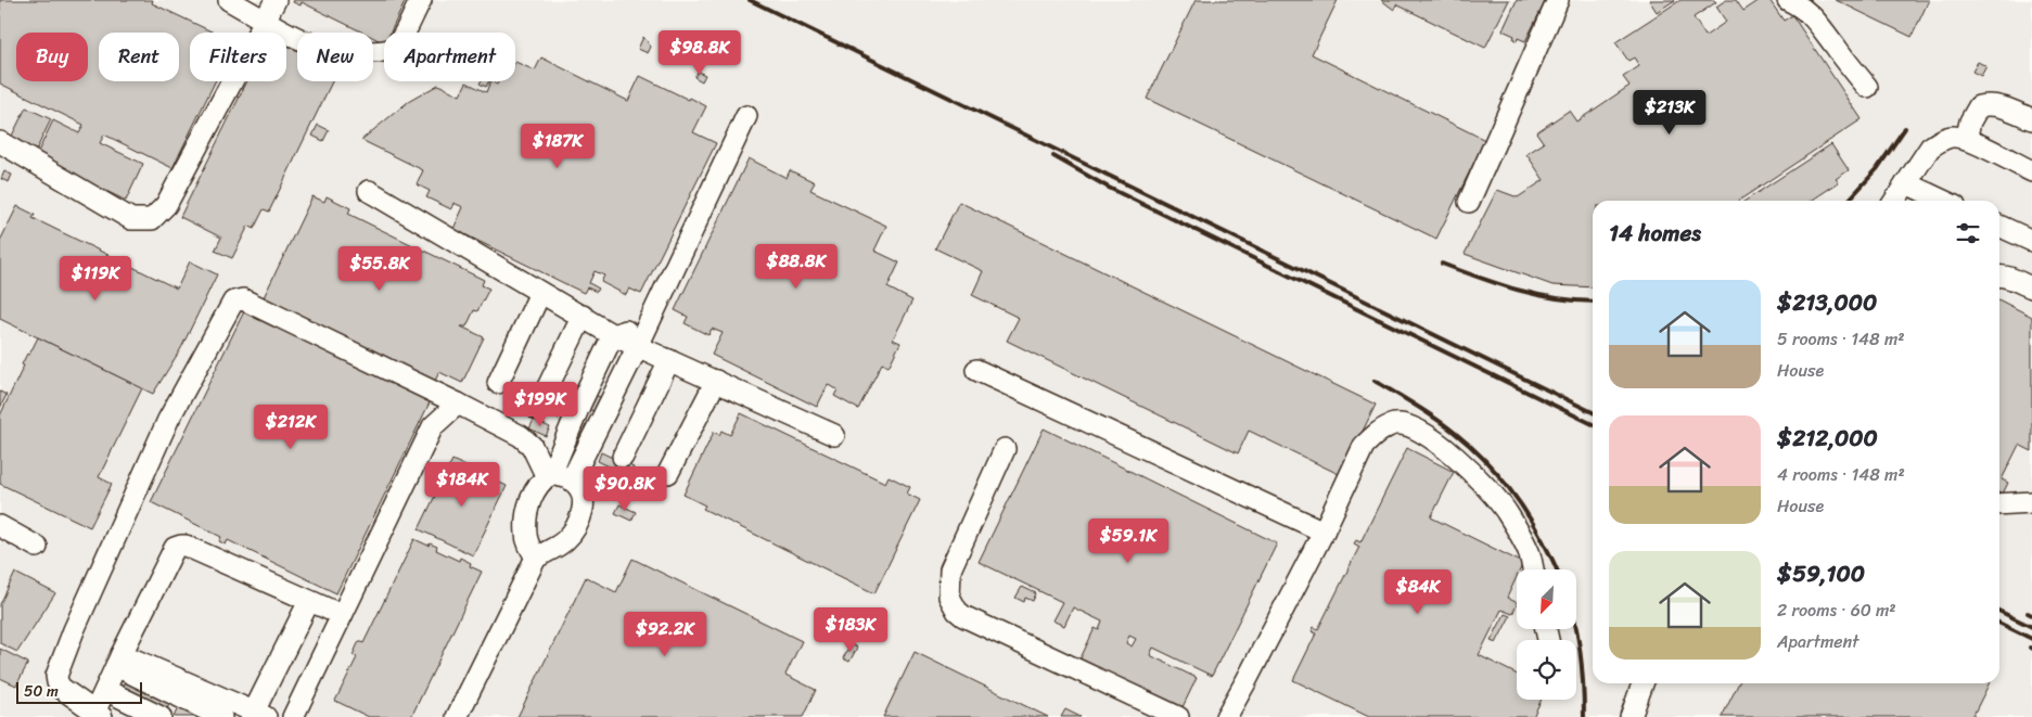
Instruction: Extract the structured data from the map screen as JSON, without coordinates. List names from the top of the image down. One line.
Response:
{"scale_bar":"50 m","north":"bottom left","page":{"price":["$98.8K","$213K","$187K","$88.8K","$55.8K","$119K","$199K","$212K","$184K","$90.8K","$59.1K","$84K","$183K","$92.2K"],"chip":["Buy","Rent","Filters","New","Apartment"],"heading":"14 homes","list":[{"name":"$213,000","note":"5 rooms · 148 m² · House"},{"name":"$212,000","note":"4 rooms · 148 m² · House"},{"name":"$59,100","note":"2 rooms · 60 m² · Apartment"}],"scale":"50 m"}}
